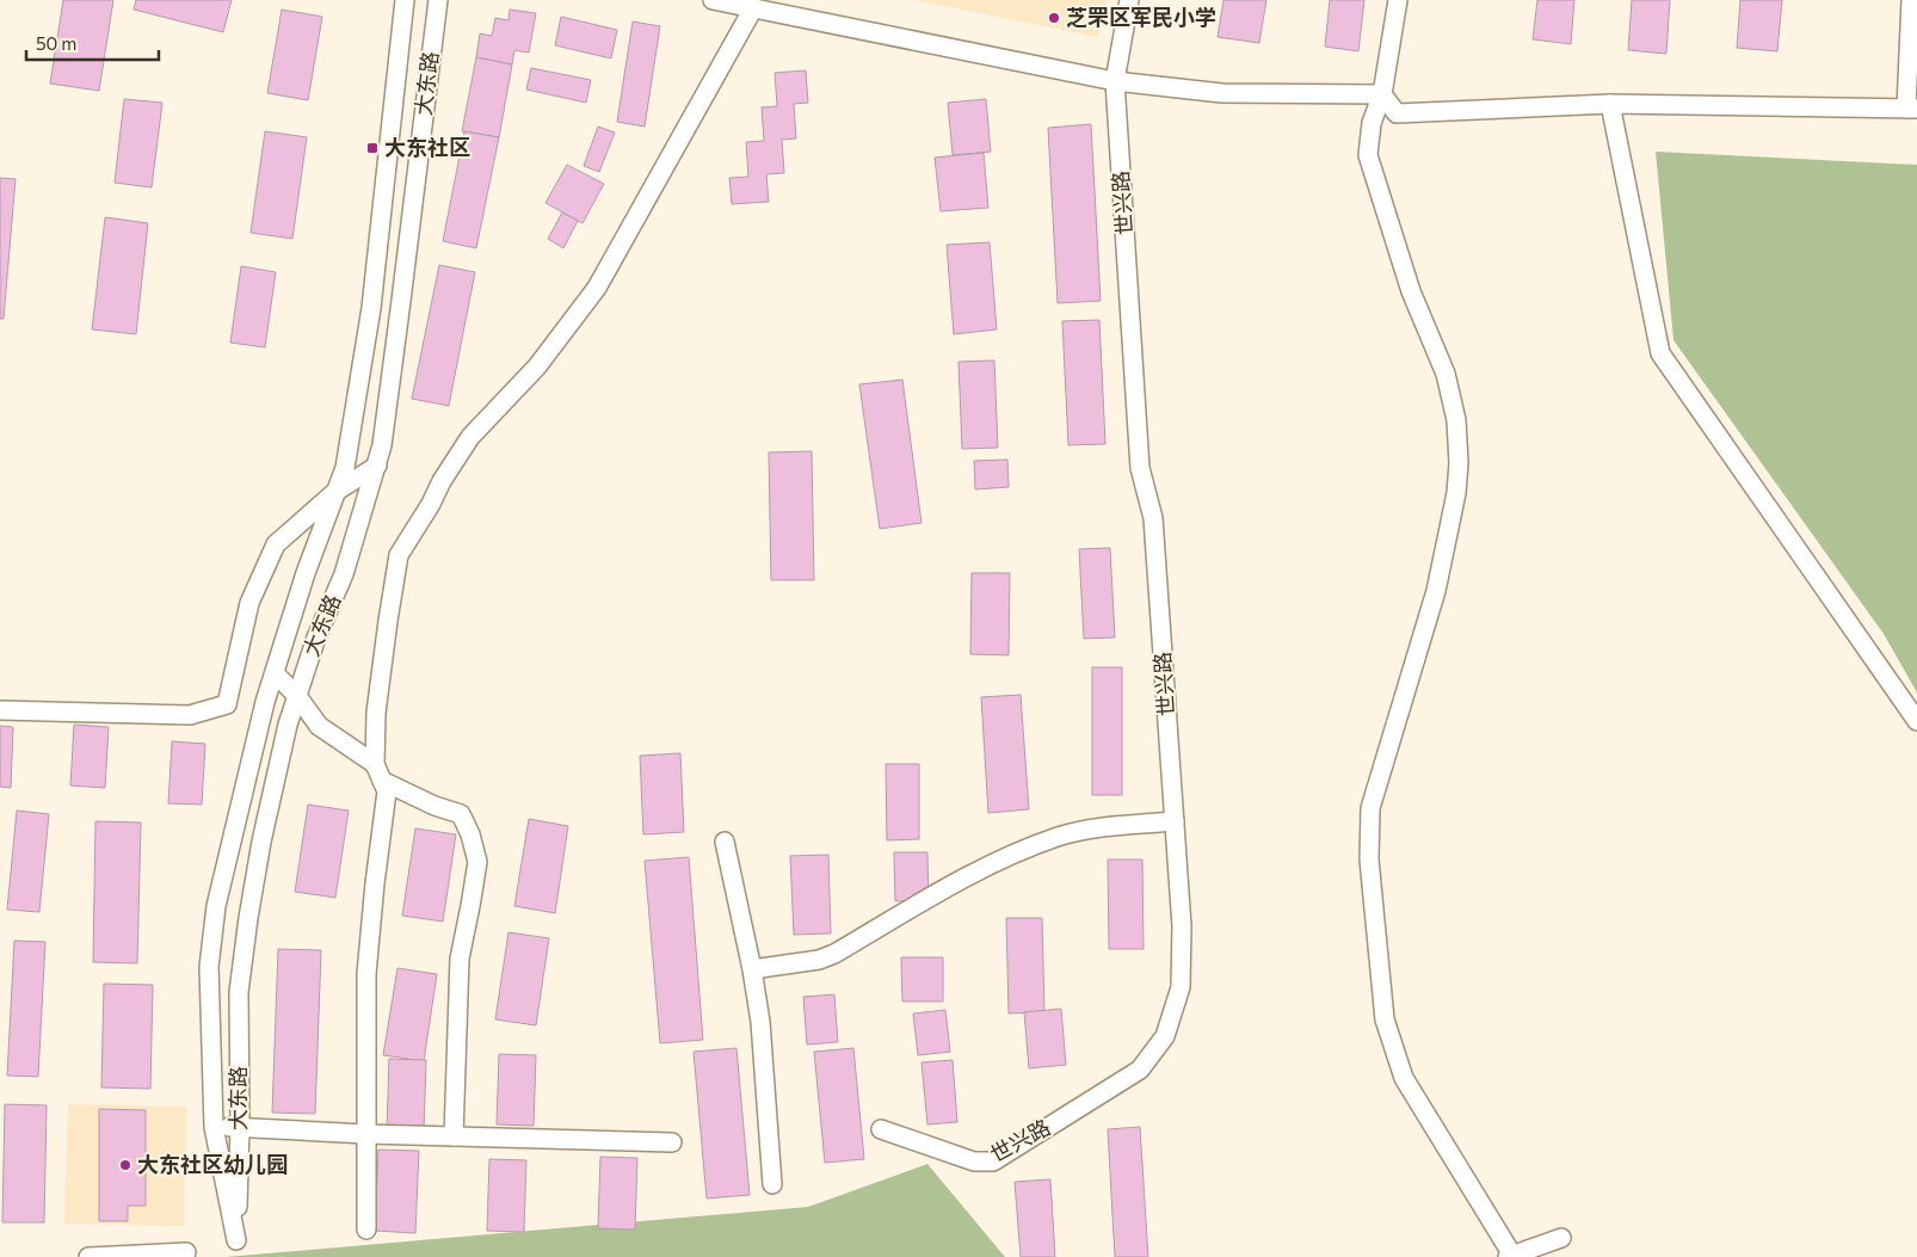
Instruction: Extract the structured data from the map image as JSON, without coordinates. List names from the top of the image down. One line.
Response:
{"streets":{"street":["大东路","世兴路"]},"places":{"other":["芝罘区军民小学","大东社区幼儿园"],"transit":["大东社区"]},"scale_bar":"50 m"}
